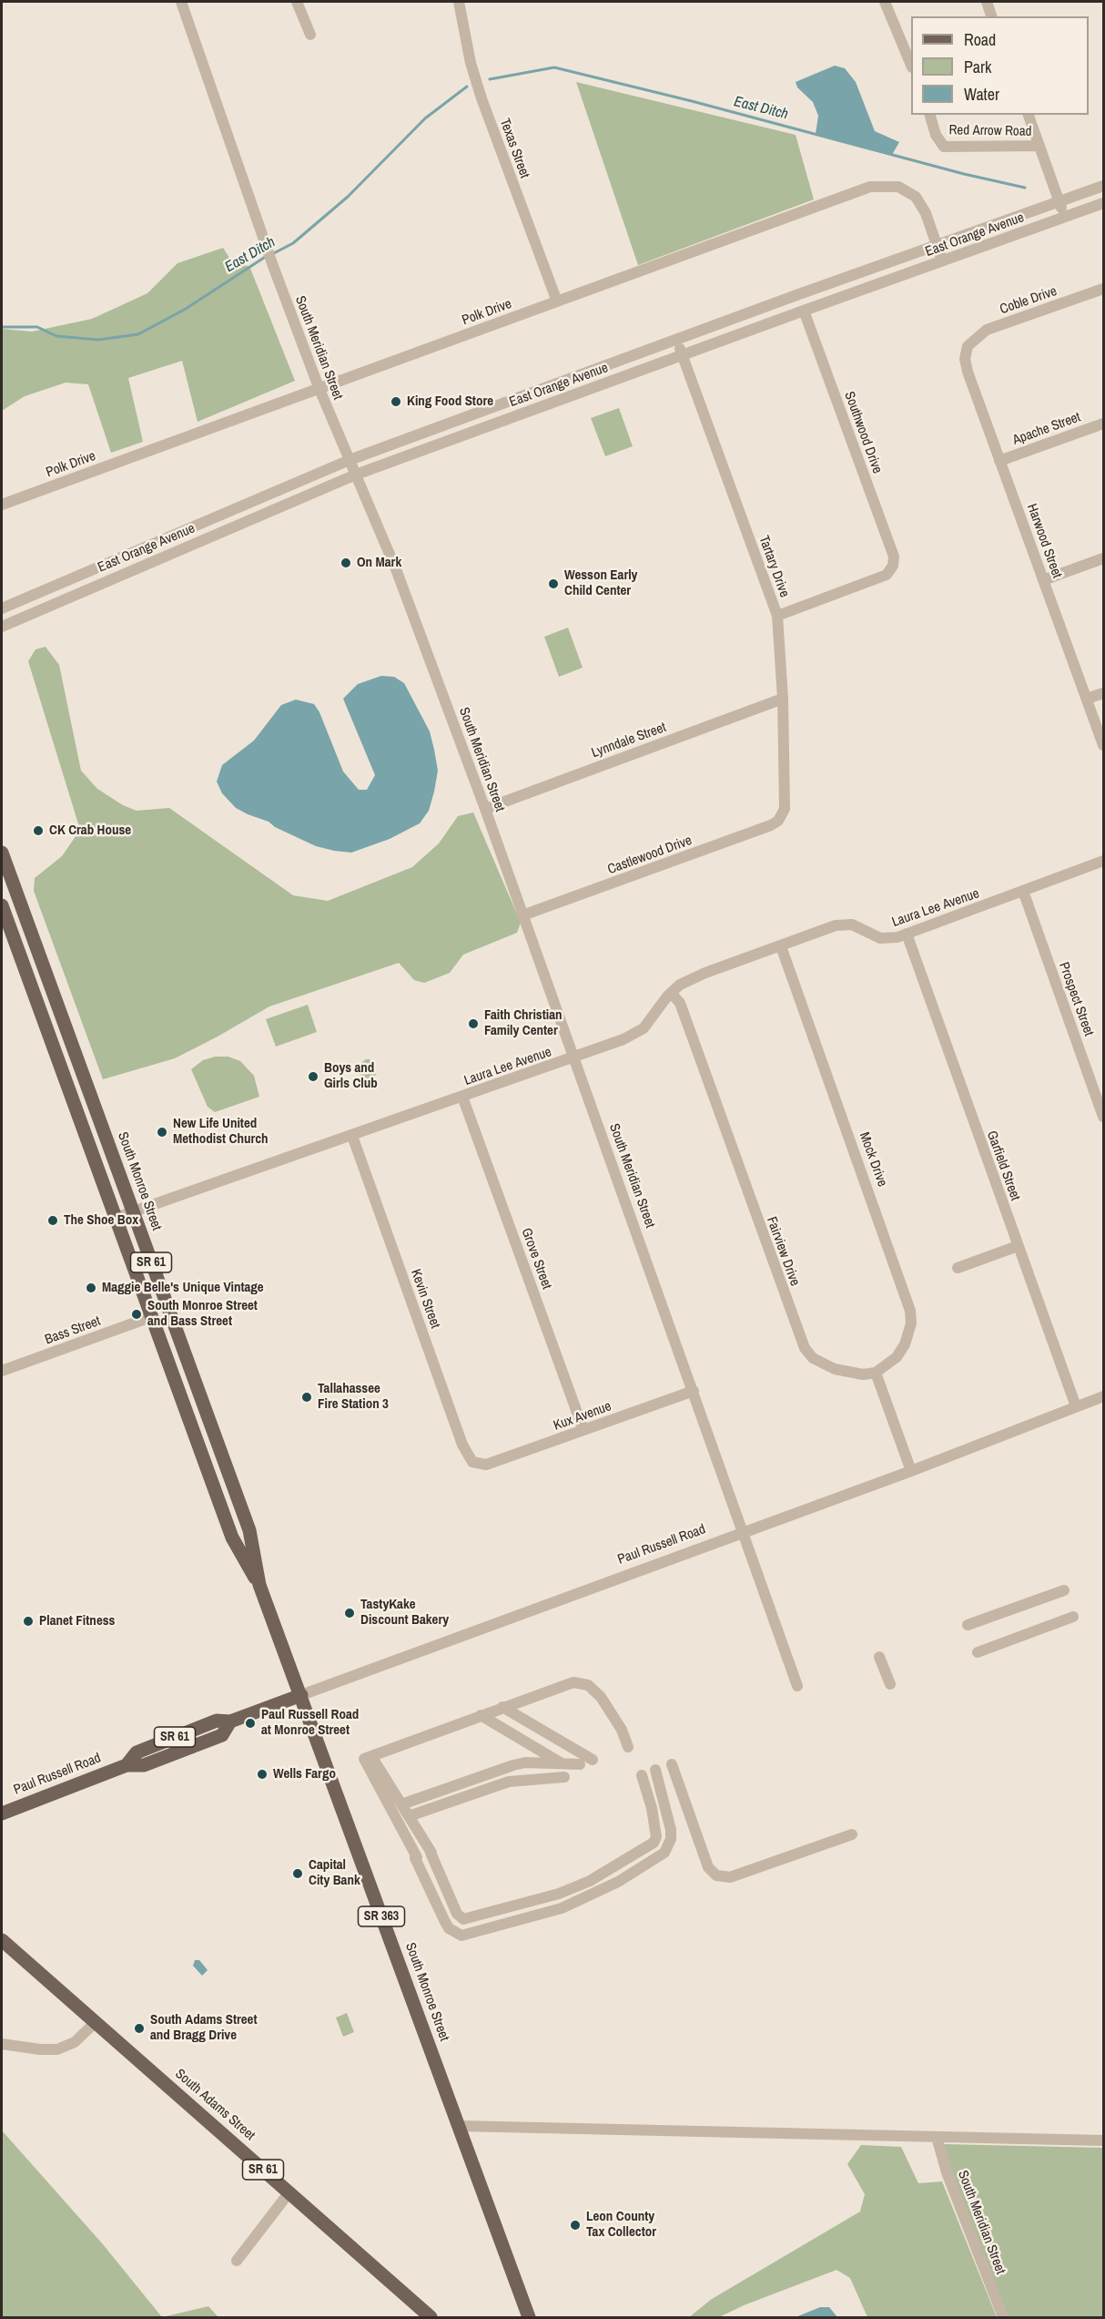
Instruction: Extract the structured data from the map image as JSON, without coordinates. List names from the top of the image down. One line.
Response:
{"streets":{"main road":["South Monroe Street","SR 61","Paul Russell Road","SR 363","South Adams Street"],"street":["Red Arrow Road","Texas Street","East Orange Avenue","Coble Drive","Polk Drive","South Meridian Street","Apache Street","Southwood Drive","Harwood Street","Tartary Drive","Lynndale Street","Castlewood Drive","Laura Lee Avenue","Prospect Street","Mock Drive","Garfield Street","Fairview Drive","Grove Street","Kevin Street","Bass Street","Kux Avenue"]},"crossings":[["Texas Street","Polk Drive"],["East Orange Avenue","Polk Drive"],["East Orange Avenue","South Meridian Street"],["East Orange Avenue","Southwood Drive"],["East Orange Avenue","Tartary Drive"],["Coble Drive","Harwood Street"],["Polk Drive","South Meridian Street"],["South Meridian Street","Lynndale Street"],["South Meridian Street","Castlewood Drive"],["South Meridian Street","Laura Lee Avenue"],["South Meridian Street","Kux Avenue"],["South Meridian Street","Paul Russell Road"],["Apache Street","Harwood Street"],["Southwood Drive","Tartary Drive"],["Tartary Drive","Lynndale Street"],["Tartary Drive","Castlewood Drive"],["Laura Lee Avenue","Prospect Street"],["Laura Lee Avenue","Mock Drive"],["Laura Lee Avenue","Garfield Street"],["Laura Lee Avenue","South Monroe Street"],["Laura Lee Avenue","Fairview Drive"],["Laura Lee Avenue","Grove Street"],["Laura Lee Avenue","Kevin Street"],["Mock Drive","Fairview Drive"],["Garfield Street","Paul Russell Road"],["South Monroe Street","Bass Street"],["South Monroe Street","Paul Russell Road"],["Grove Street","Kux Avenue"],["Kevin Street","Kux Avenue"]],"water":["East Ditch"],"places":["King Food Store","On Mark","Wesson Early Child Center","CK Crab House","Faith Christian Family Center","Boys and Girls Club","New Life United Methodist Church","The Shoe Box","Maggie Belle's Unique Vintage","South Monroe Street and Bass Street","Tallahassee Fire Station 3","TastyKake Discount Bakery","Planet Fitness","Paul Russell Road at Monroe Street","Wells Fargo","Capital City Bank","South Adams Street and Bragg Drive","Leon County Tax Collector"],"legend":["Road","Park","Water"]}
